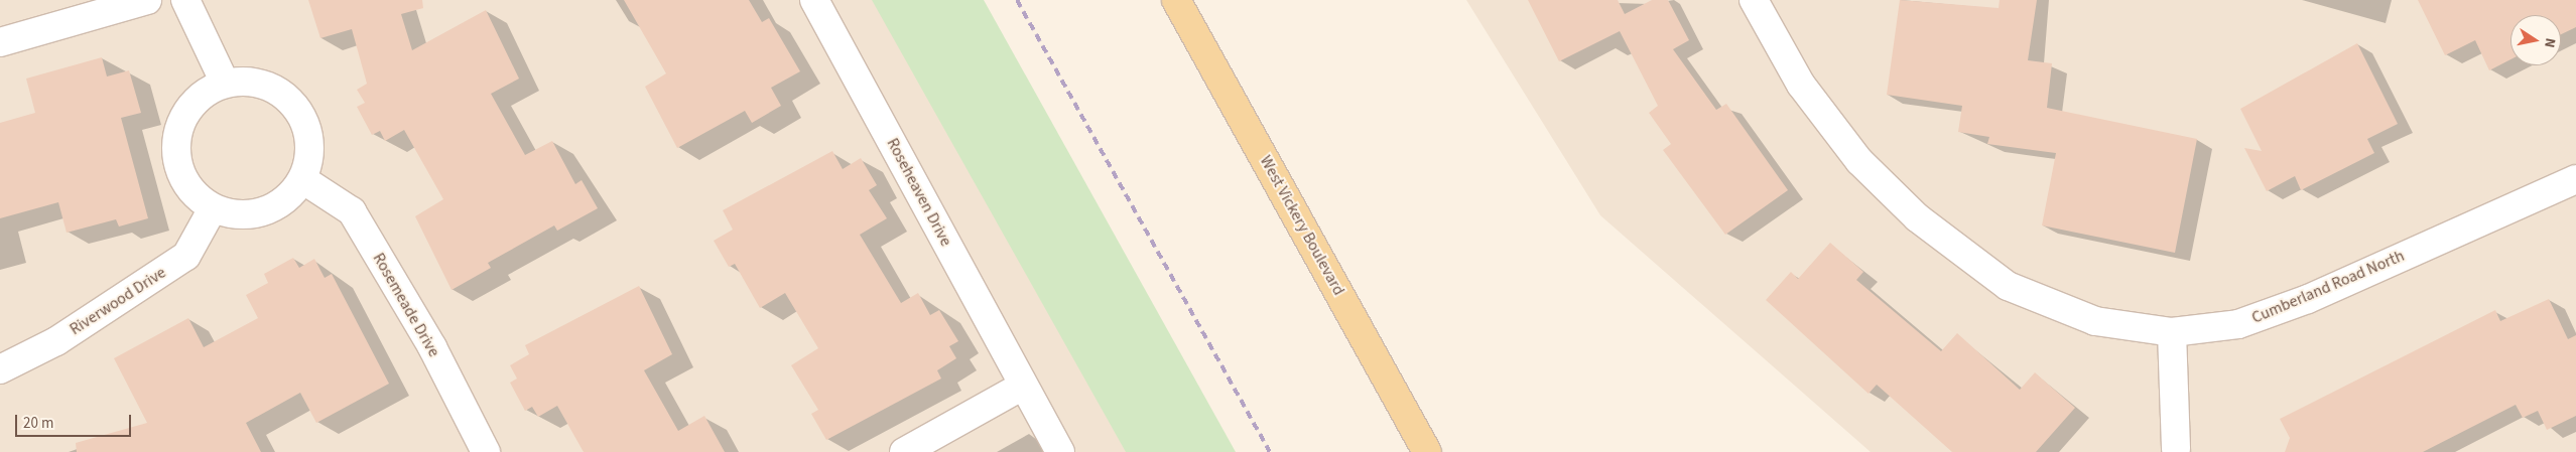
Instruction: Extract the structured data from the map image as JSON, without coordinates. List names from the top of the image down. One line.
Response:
{"streets":{"main road":["West Vickery Boulevard"],"street":["Roseheaven Drive","Cumberland Road North","Riverwood Drive","Rosemeade Drive"]},"crossings":[["Riverwood Drive","Rosemeade Drive"]],"scale_bar":"20 m","north":"right"}
